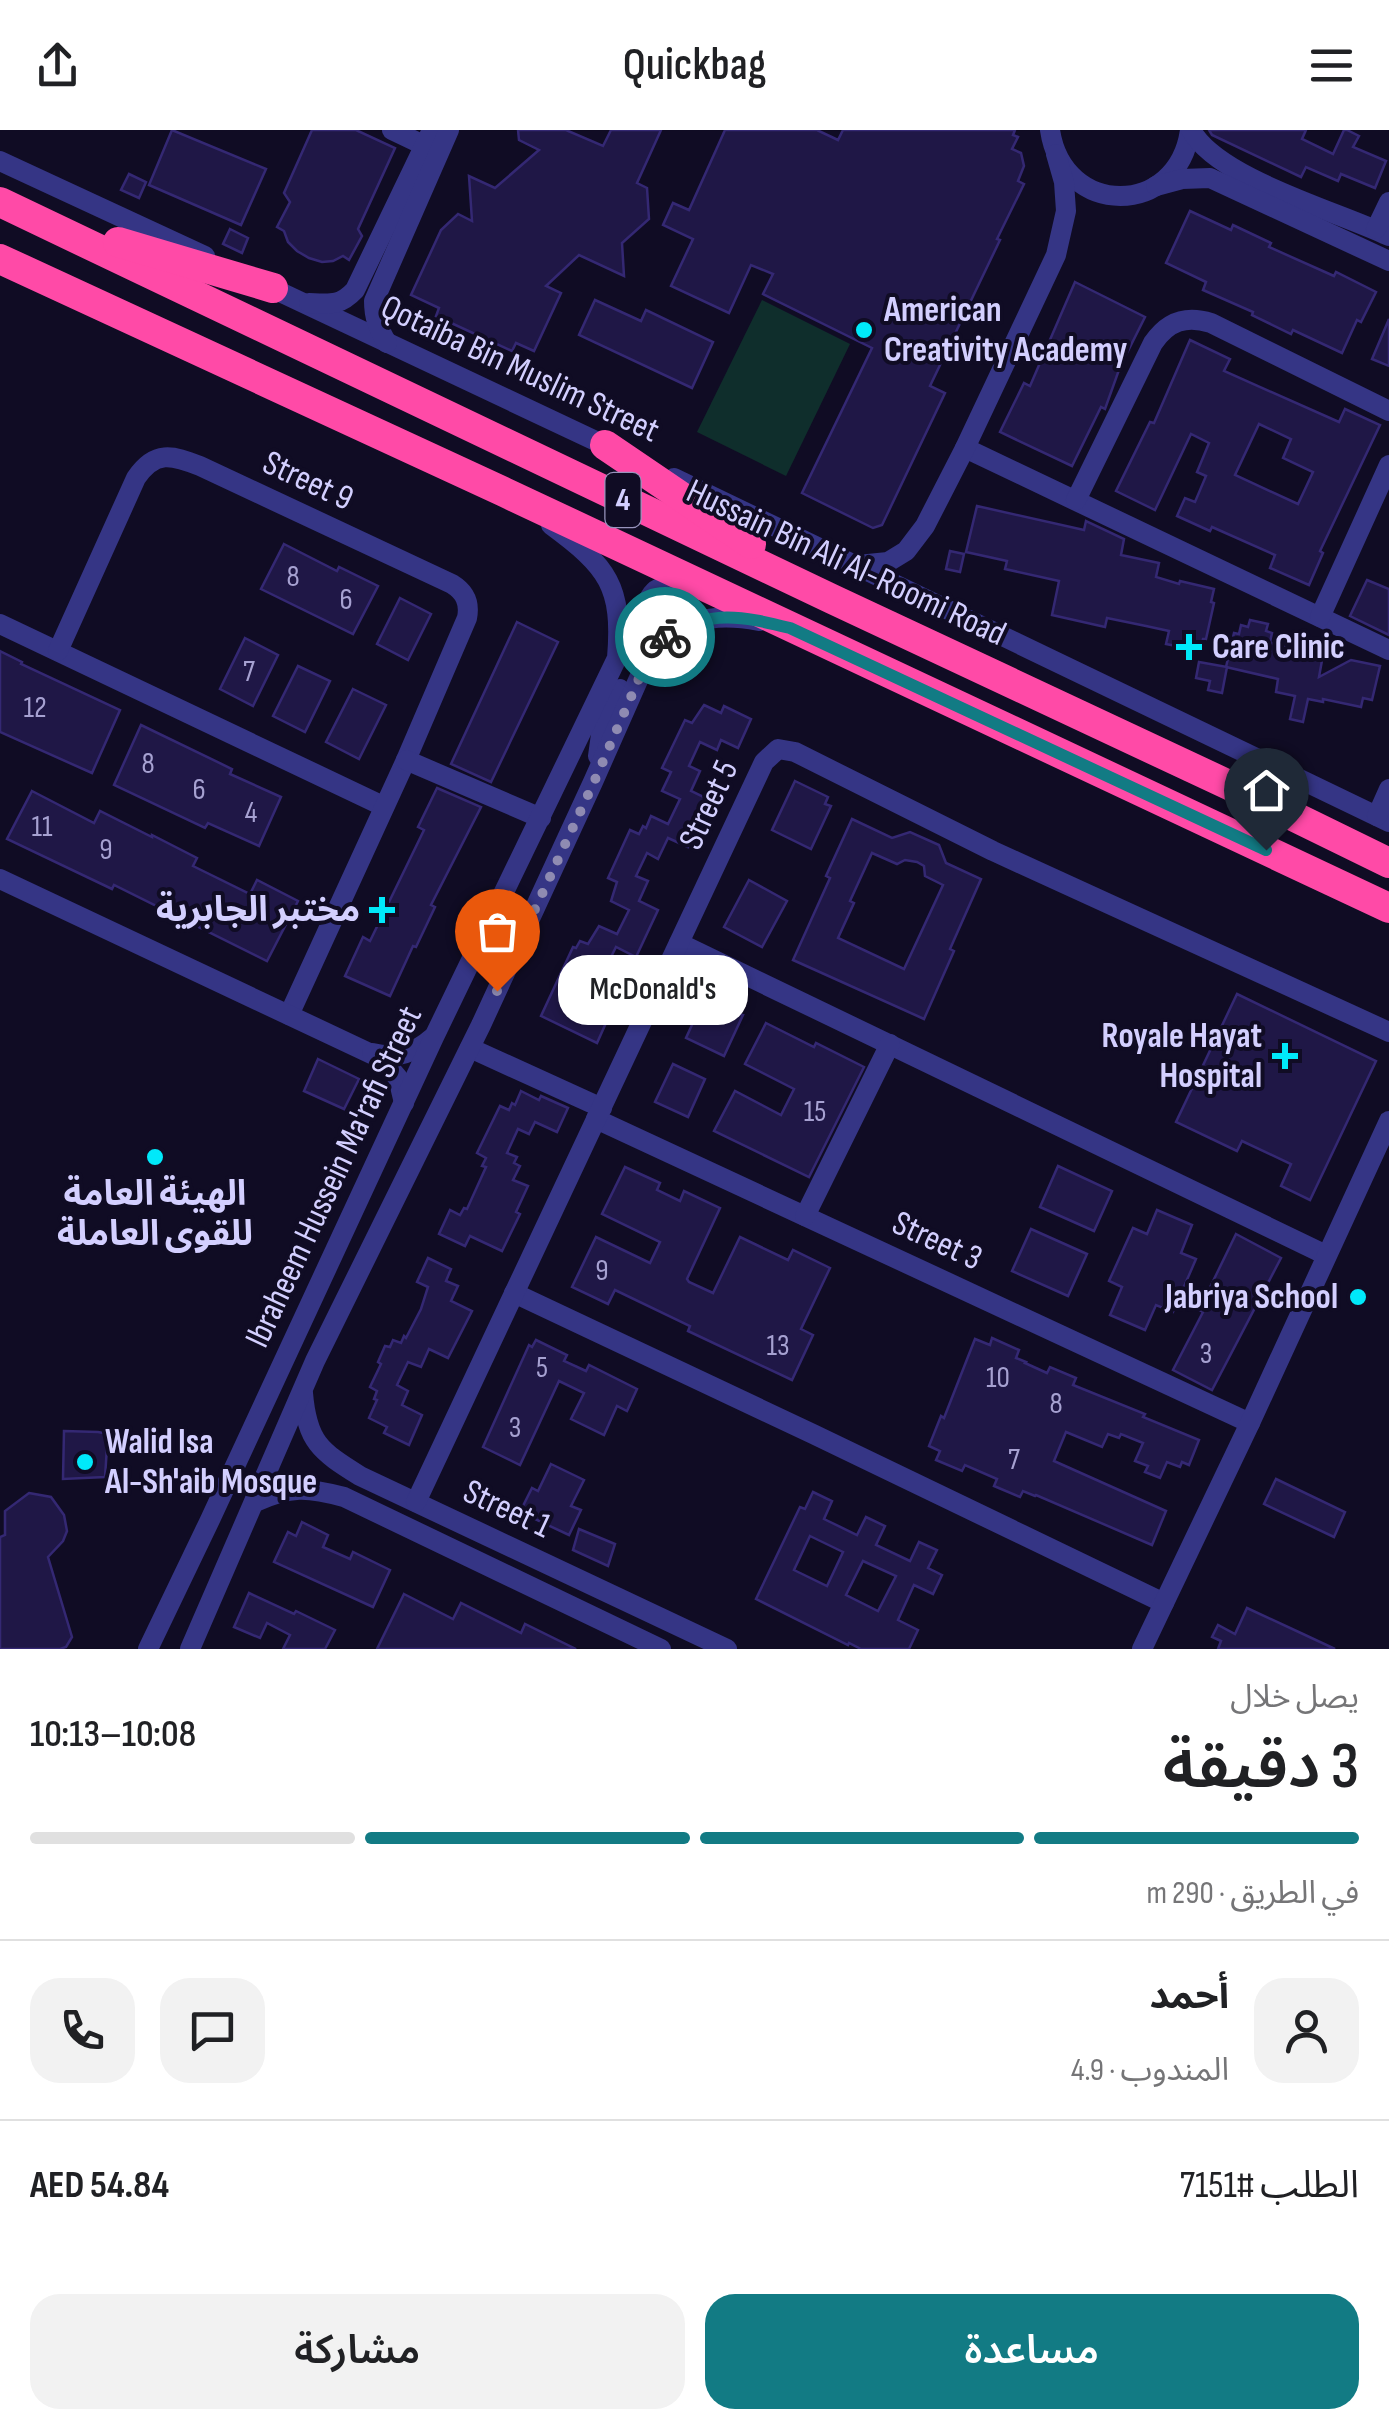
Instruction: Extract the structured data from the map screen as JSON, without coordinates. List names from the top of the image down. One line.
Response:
{"streets":{"highway":["4","Hussain Bin Ali Al-Roomi Road"],"street":["Qotaiba Bin Muslim Street","Street 9","Street 5","Ibraheem Hussein Ma'rafi Street","Street 3","Street 1"]},"crossings":[["4","Ibraheem Hussein Ma'rafi Street"],["Street 5","Street 3"],["Street 5","Street 1"],["Ibraheem Hussein Ma'rafi Street","Street 3"],["Ibraheem Hussein Ma'rafi Street","Street 1"]],"places":{"other":["American Creativity Academy","McDonald's","الهيئة العامة للقوى العاملة","Jabriya School","Walid Isa Al-Sh'aib Mosque"],"health":["Care Clinic","مختبر الجابرية","Royale Hayat Hospital"]},"house_numbers":["8","6","7","12","8","6","4","11","9","15","9","13","3","5","10","8","3","7"],"page":{"header":"Quickbag","bubble":"McDonald's","heading":["3 دقيقة","يصل خلال","10:08–10:13"],"panel":["أحمد","المندوب · 4.9","الطلب #7151","AED 54.84"],"bar":"في الطريق · 290 m","buttons":["مساعدة","مشاركة"]}}
